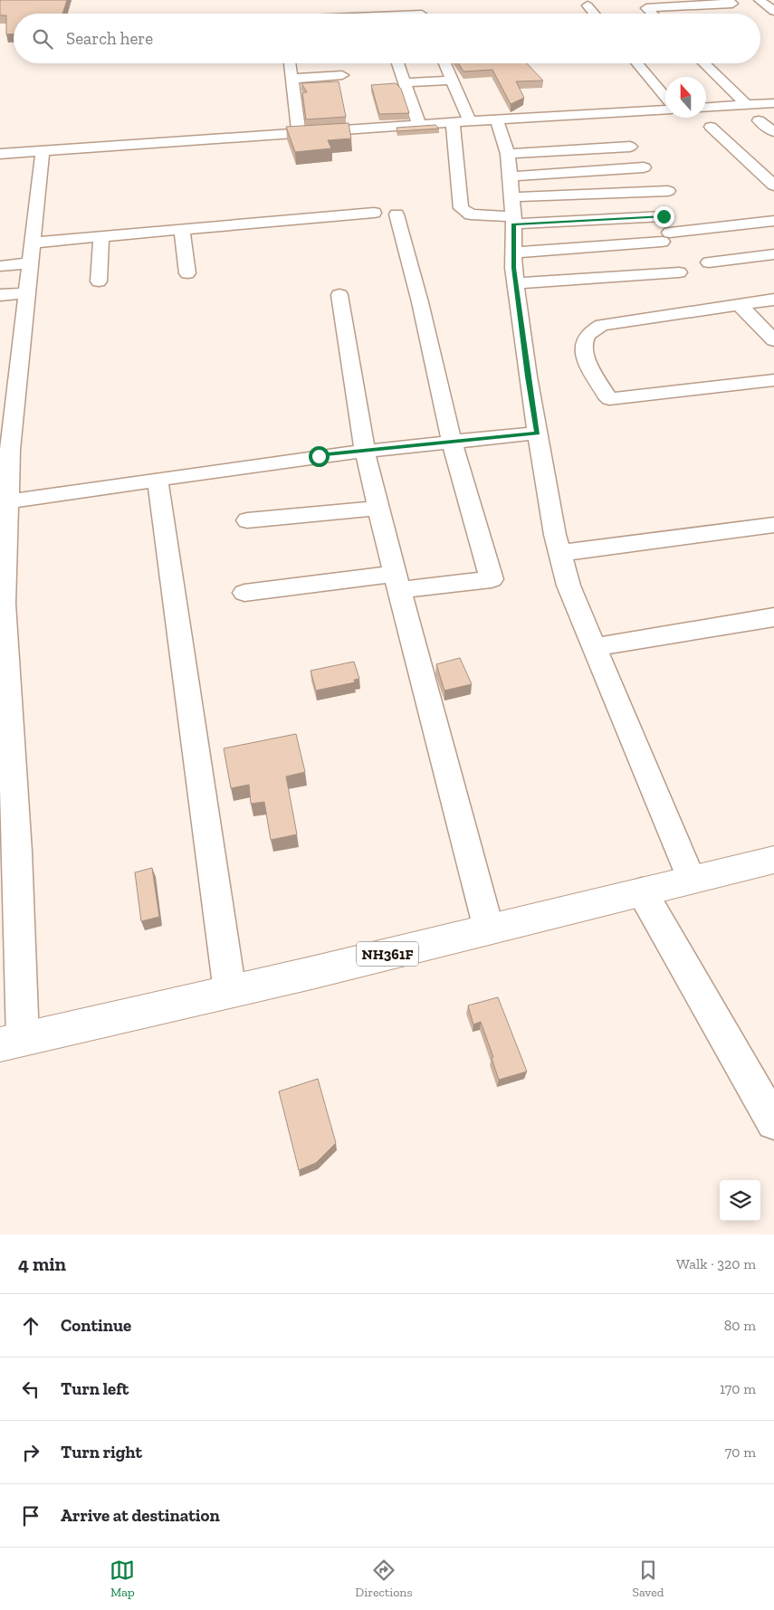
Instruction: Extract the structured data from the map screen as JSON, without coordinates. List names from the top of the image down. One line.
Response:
{"streets":{"highway":["NH361F"]},"north":"top","page":{"search":"Search here","heading":["4 min","Walk · 320 m"],"list":[["Continue","80 m"],["Turn left","170 m"],["Turn right","70 m"],"Arrive at destination"],"nav":["Map","Directions","Saved"]}}
